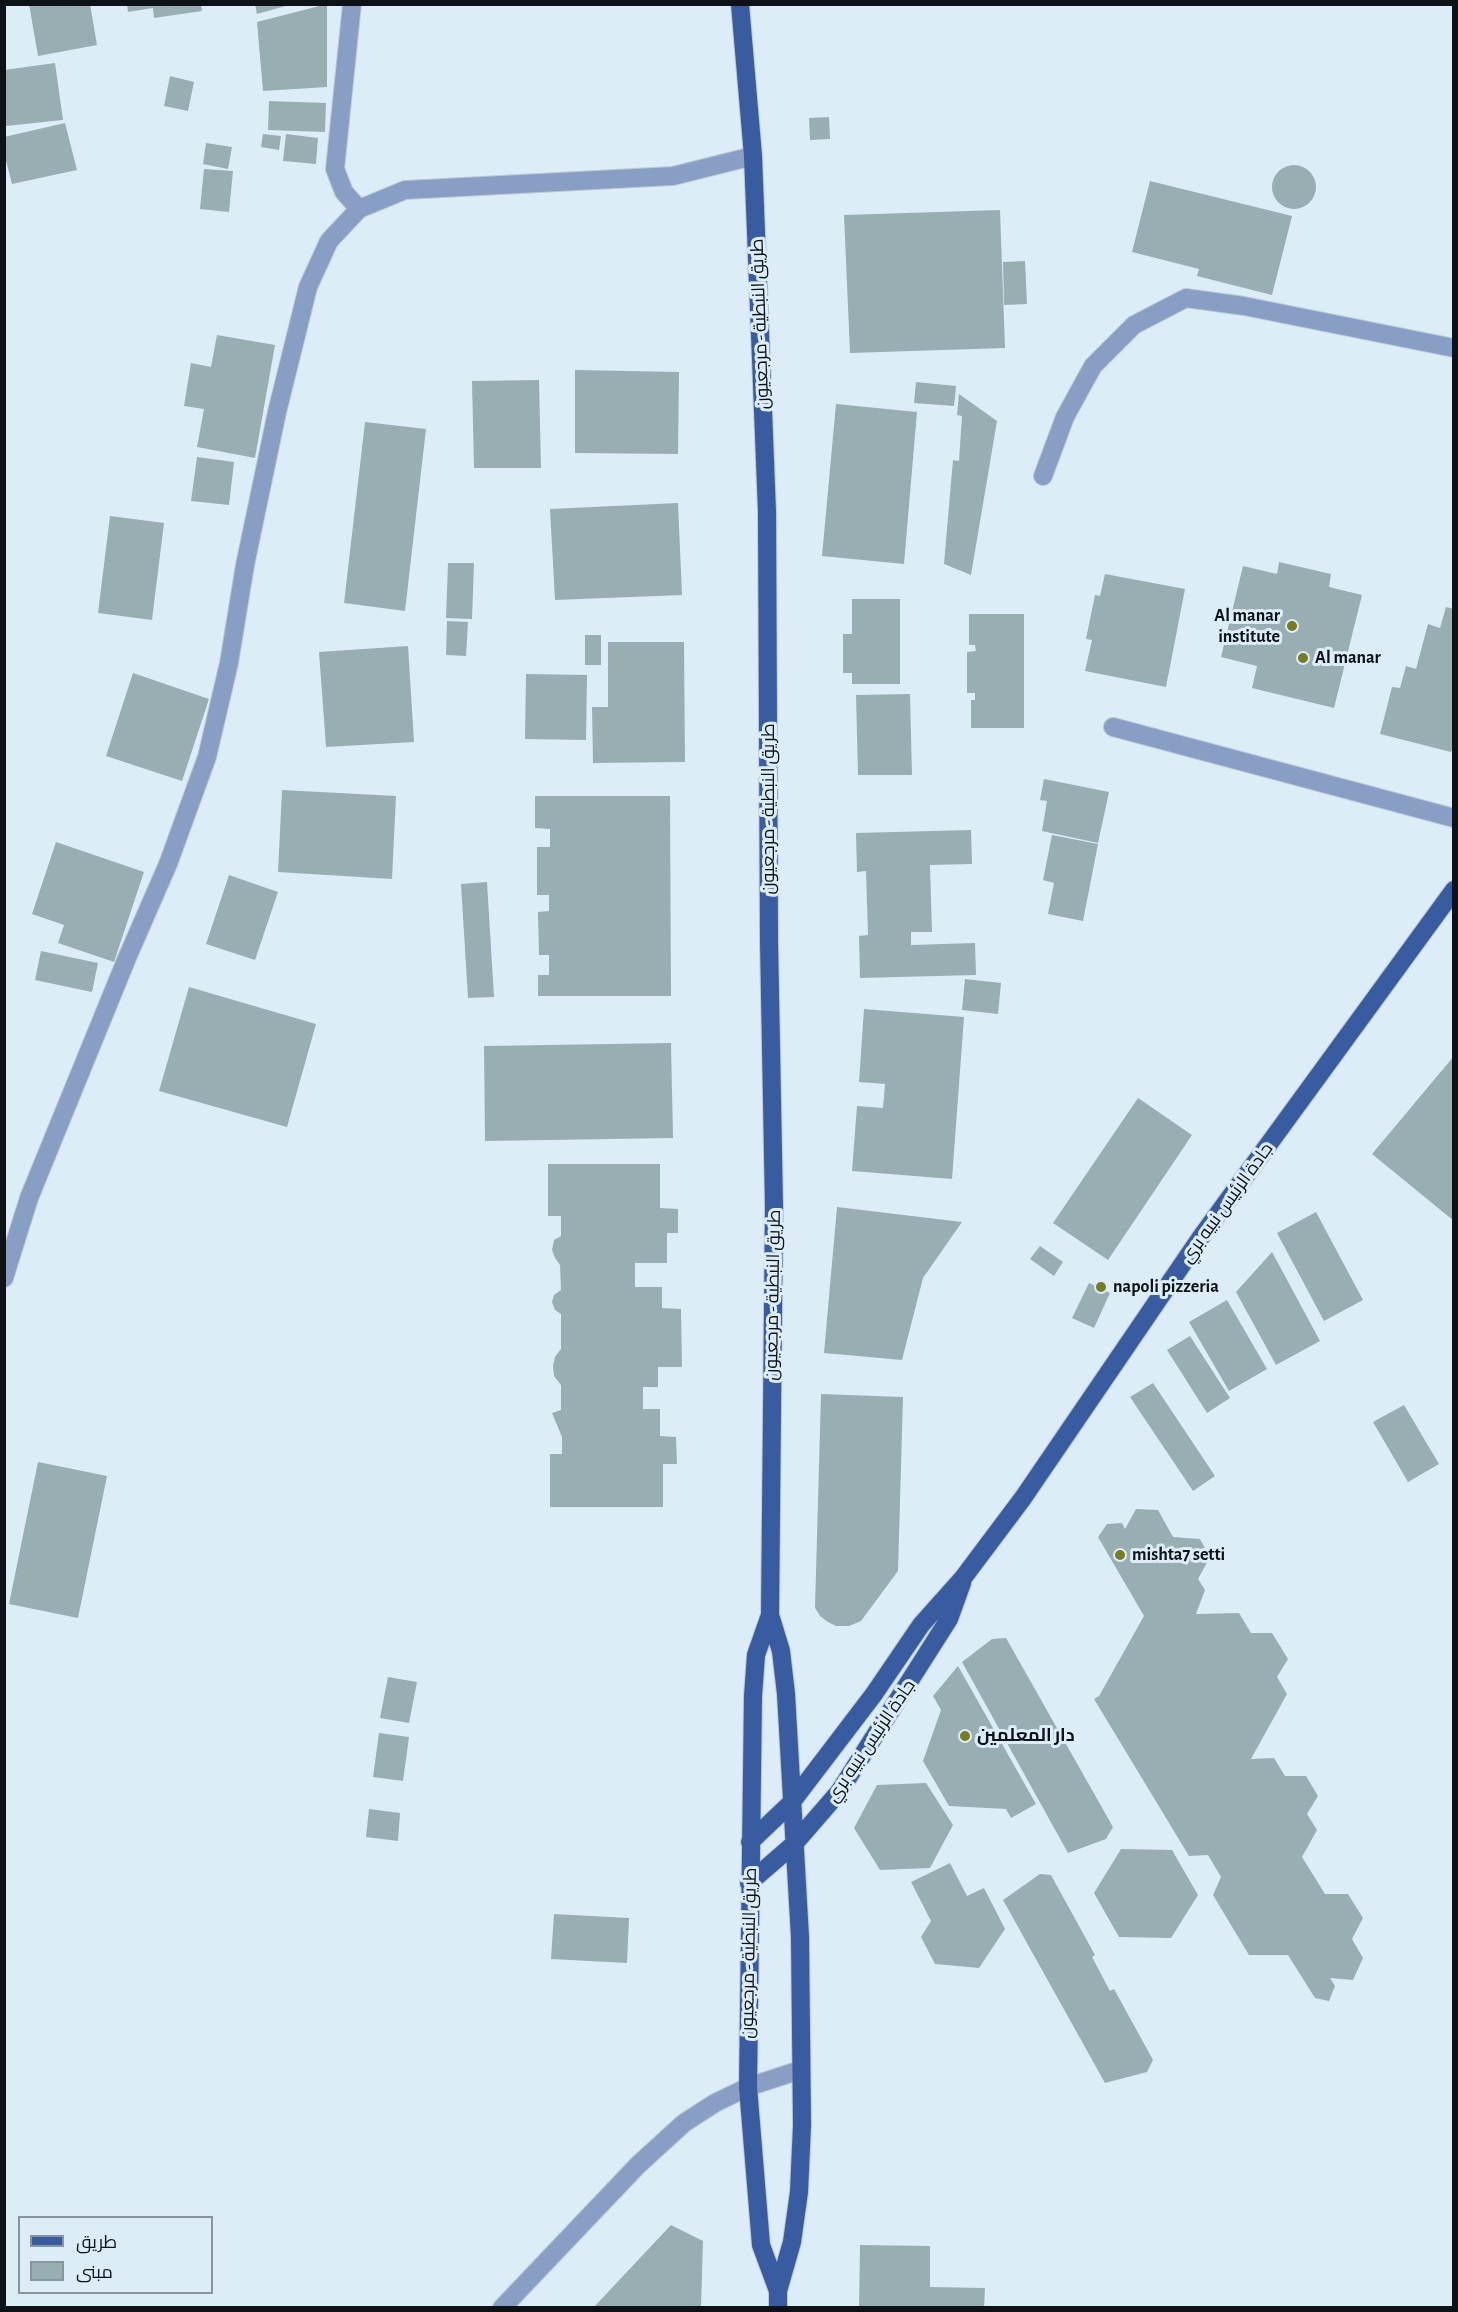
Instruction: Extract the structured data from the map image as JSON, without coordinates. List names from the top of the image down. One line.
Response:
{"streets":{"main road":["طريق النبطية - مرجعيون","جادة الرئيس نبيه بري"]},"crossings":[["طريق النبطية - مرجعيون","جادة الرئيس نبيه بري"]],"places":["Al manar institute","Al manar","napoli pizzeria","mishta7 setti","دار المعلمين"],"legend":["طريق","مبنى"]}
